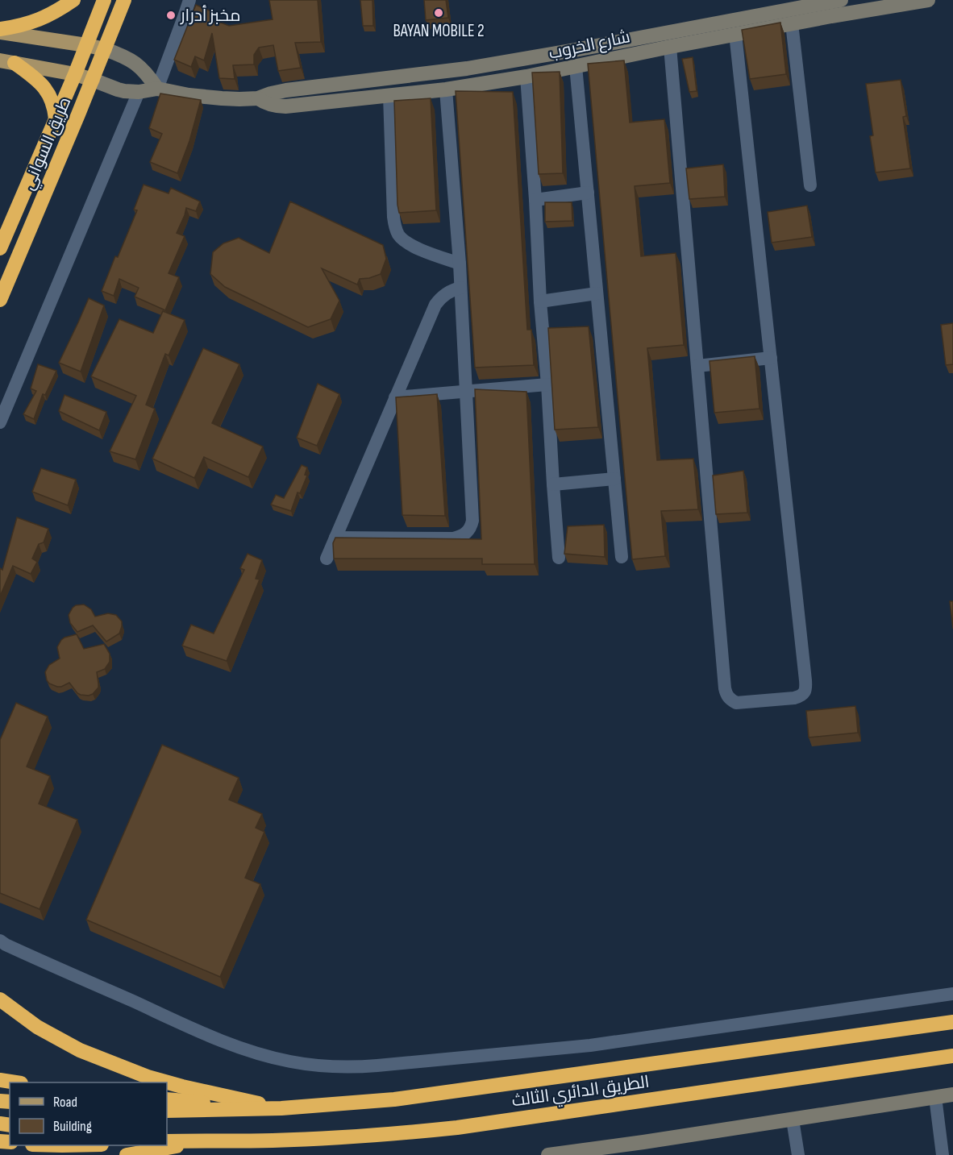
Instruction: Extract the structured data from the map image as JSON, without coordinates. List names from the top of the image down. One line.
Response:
{"streets":{"highway":["طريق السواني","الطريق الدائري الثالث"],"main road":["شارع الخروب"]},"crossings":[["شارع الخروب","طريق السواني"]],"places":["BAYAN MOBILE 2","مخبز أدرار"],"legend":["Road","Building"]}
